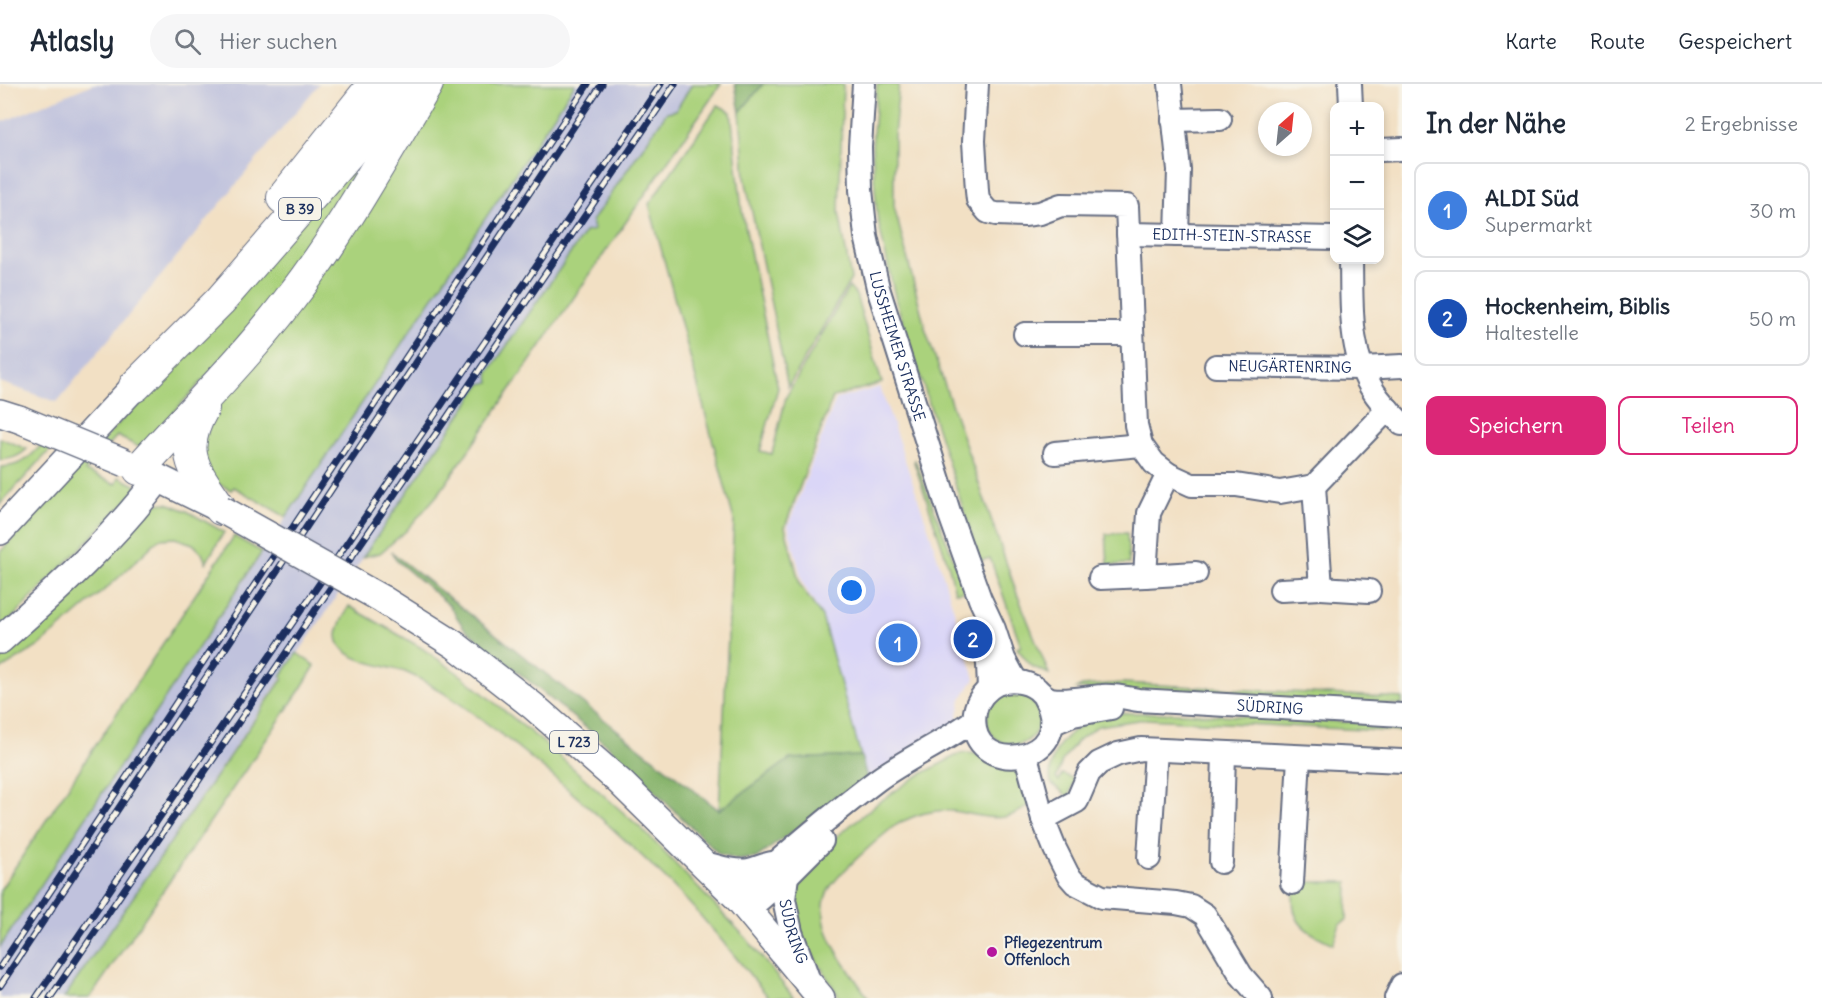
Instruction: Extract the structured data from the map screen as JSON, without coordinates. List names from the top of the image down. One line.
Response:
{"streets":{"highway":["B 39"],"main road":["L 723"],"street":["EDITH-STEIN-STRASSE","LUSSHEIMER STRASSE","NEUGÄRTENRING","SÜDRING"]},"crossings":[["B 39","L 723"],["LUSSHEIMER STRASSE","SÜDRING"],["SÜDRING","L 723"]],"places":["Pflegezentrum Offenloch"],"north":"top right","page":{"header":"Atlasly","search":"Hier suchen","nav":["Karte","Route","Gespeichert"],"heading":["In der Nähe","2 Ergebnisse"],"map_buttons":["+","−"],"list":[{"mark":"1","name":"ALDI Süd","note":"Supermarkt","value":"30 m"},{"mark":"2","name":"Hockenheim, Biblis","note":"Haltestelle","value":"50 m"}],"buttons":["Speichern","Teilen"],"pins":["2","1"]}}
